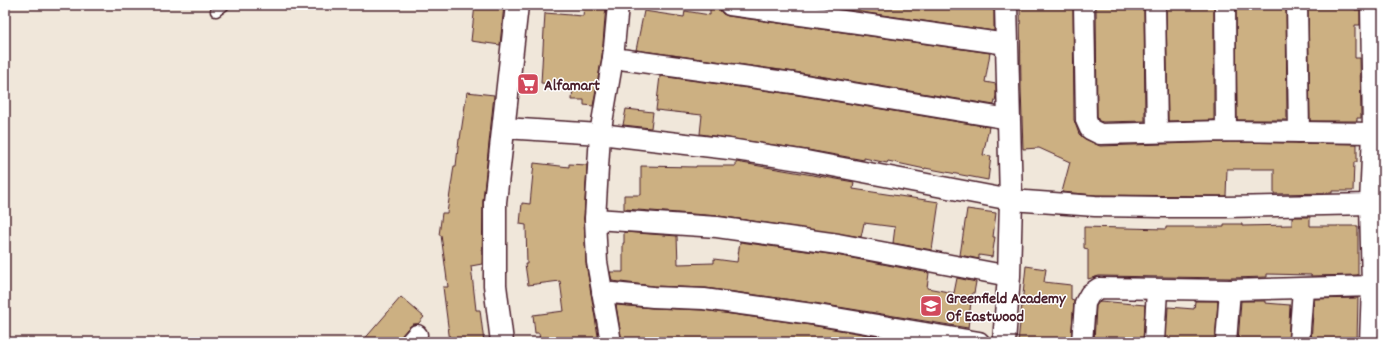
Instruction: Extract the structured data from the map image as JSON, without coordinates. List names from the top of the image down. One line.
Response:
{"places":{"supermarket":["Alfamart"],"school or university":["Greenfield Academy Of Eastwood"]}}
